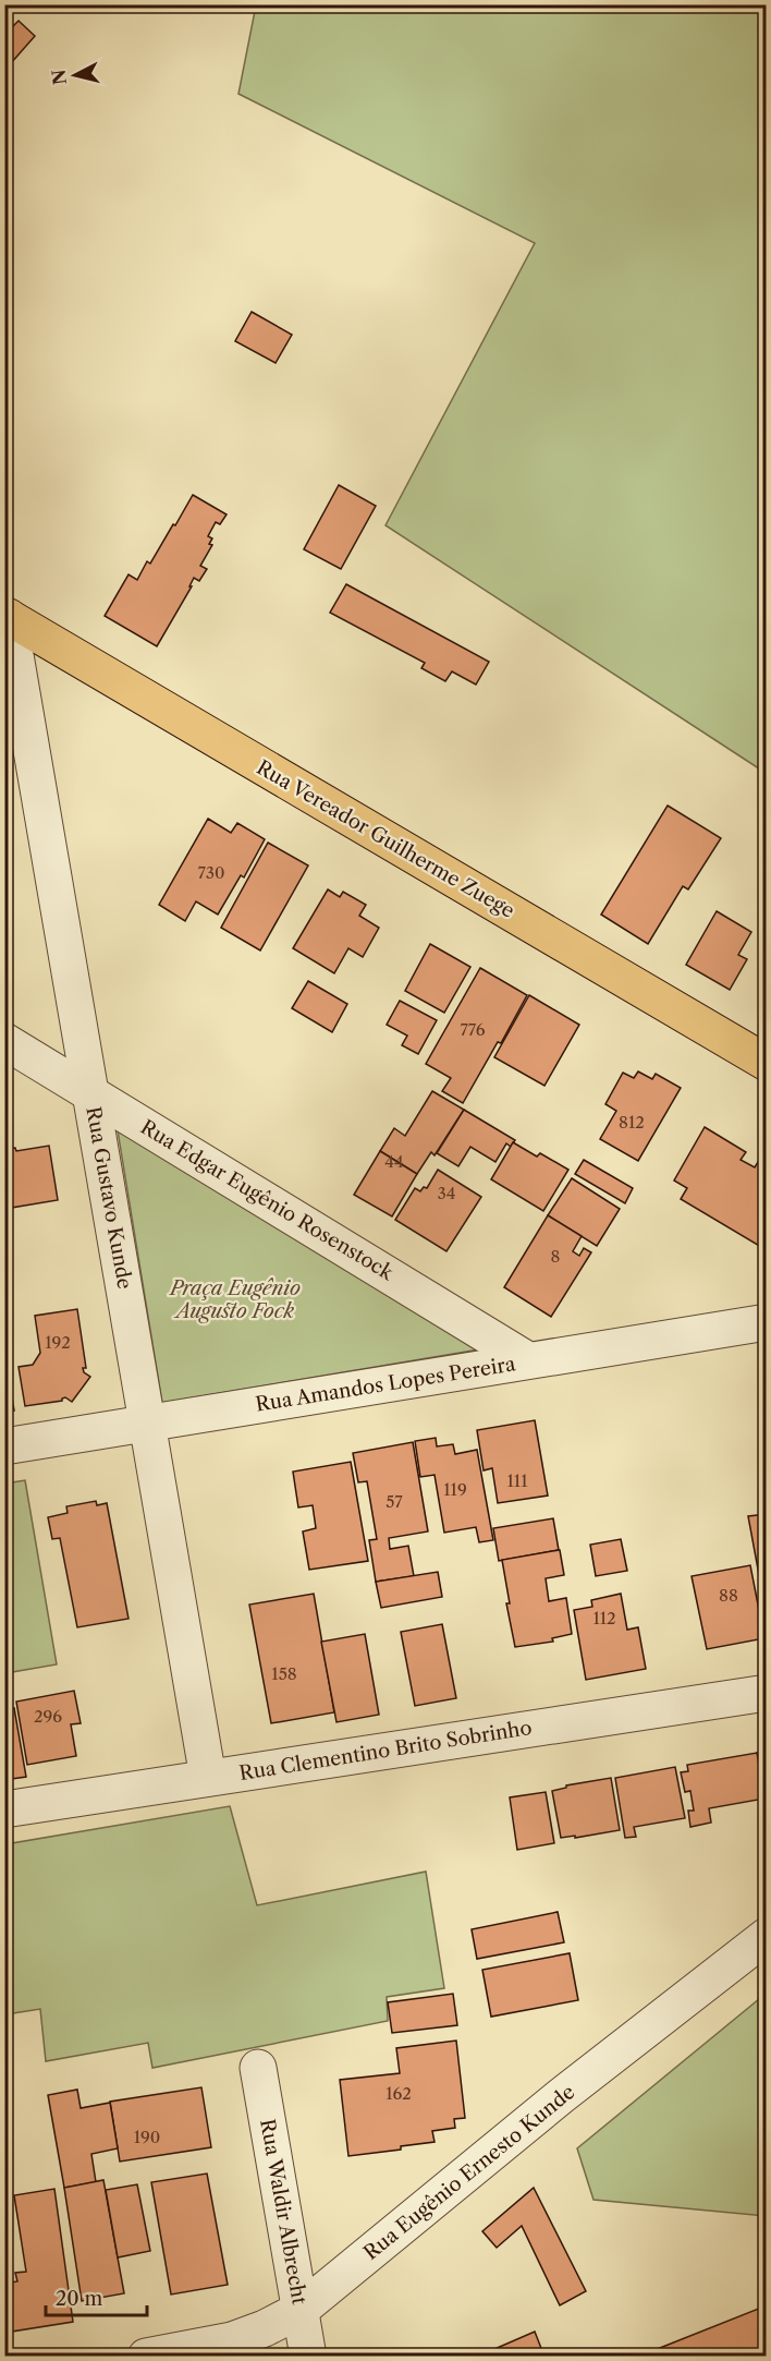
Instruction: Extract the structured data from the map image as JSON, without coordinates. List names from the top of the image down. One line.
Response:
{"streets":{"main road":["Rua Vereador Guilherme Zuege"],"street":["Rua Gustavo Kunde","Rua Edgar Eugênio Rosenstock","Rua Amandos Lopes Pereira","Rua Clementino Brito Sobrinho","Rua Eugênio Ernesto Kunde","Rua Waldir Albrecht"]},"crossings":[["Rua Vereador Guilherme Zuege","Rua Gustavo Kunde"],["Rua Gustavo Kunde","Rua Edgar Eugênio Rosenstock"],["Rua Gustavo Kunde","Rua Amandos Lopes Pereira"],["Rua Gustavo Kunde","Rua Clementino Brito Sobrinho"],["Rua Edgar Eugênio Rosenstock","Rua Amandos Lopes Pereira"],["Rua Eugênio Ernesto Kunde","Rua Waldir Albrecht"]],"parks":["Praça Eugênio Augusto Fock"],"house_numbers":["730","776","812","44","34","8","192","111","119","57","88","112","158","296","162","190"],"scale_bar":"20 m","north":"left"}
